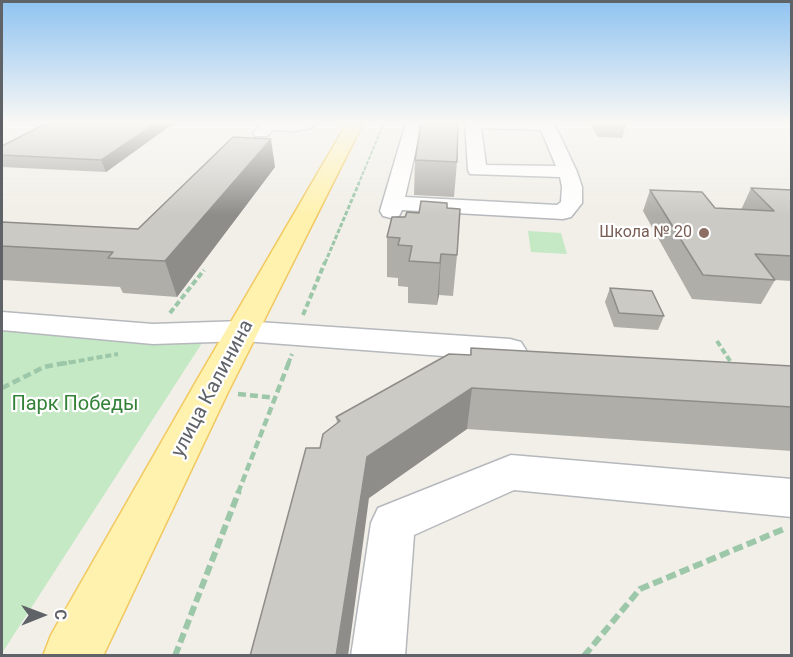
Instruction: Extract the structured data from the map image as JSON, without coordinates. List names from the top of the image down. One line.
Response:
{"streets":{"main road":["улица Калинина"]},"parks":["Парк Победы"],"places":["Школа № 20"],"north":"right"}
